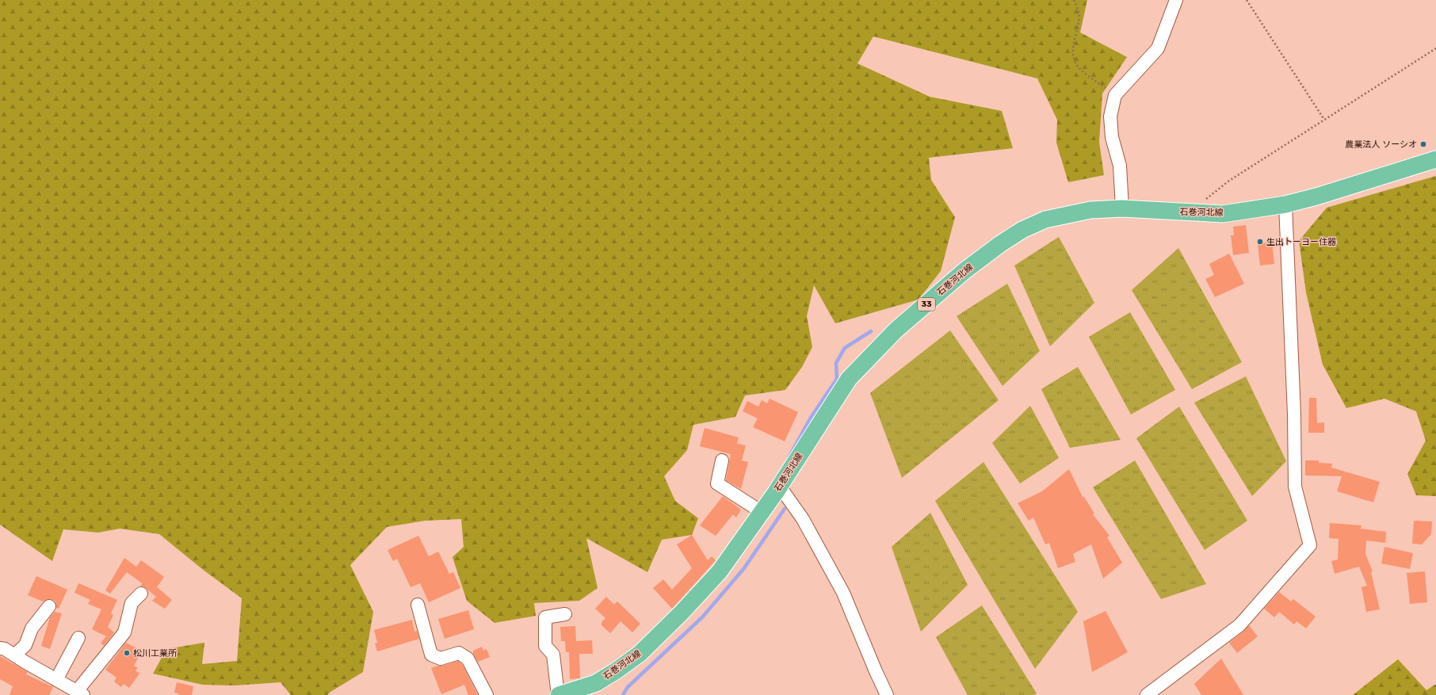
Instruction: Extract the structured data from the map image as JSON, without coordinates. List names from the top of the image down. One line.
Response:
{"streets":{"main road":["石巻河北線","33"]},"places":["農業法人 ソーシオ","生出トーヨー住器","松川工業所"]}
